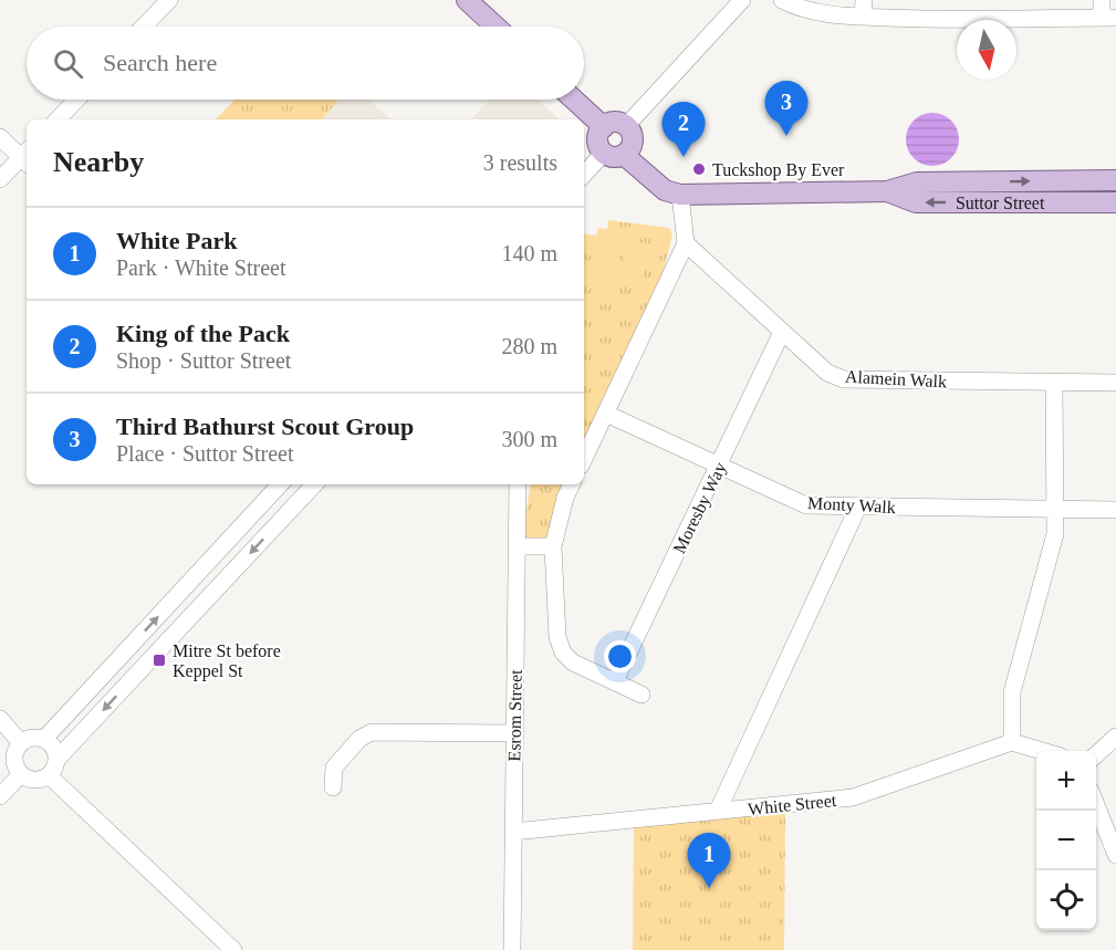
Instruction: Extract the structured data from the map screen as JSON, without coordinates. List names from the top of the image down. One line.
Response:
{"streets":{"main road":["Suttor Street"],"street":["Alamein Walk","Monty Walk","Moresby Way","Esrom Street","White Street"]},"crossings":[["Alamein Walk","Moresby Way"],["Monty Walk","Moresby Way"],["Esrom Street","White Street"]],"places":{"other":["Tuckshop By Ever"],"transit":["Mitre St before Keppel St"]},"north":"bottom","page":{"search":"Search here","pins":["3","2","1"],"heading":["Nearby","3 results"],"list":[{"mark":"1","name":"White Park","note":"Park · White Street","value":"140 m"},{"mark":"2","name":"King of the Pack","note":"Shop · Suttor Street","value":"280 m"},{"mark":"3","name":"Third Bathurst Scout Group","note":"Place · Suttor Street","value":"300 m"}],"map_buttons":["+","−"]}}
